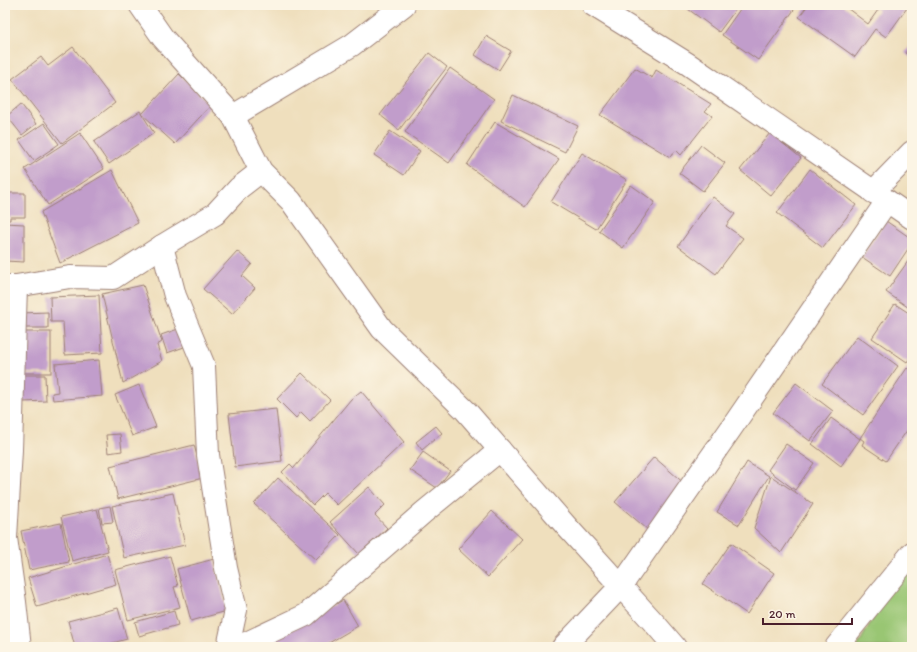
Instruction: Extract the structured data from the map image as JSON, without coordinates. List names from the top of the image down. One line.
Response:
{"scale_bar":"20 m"}
